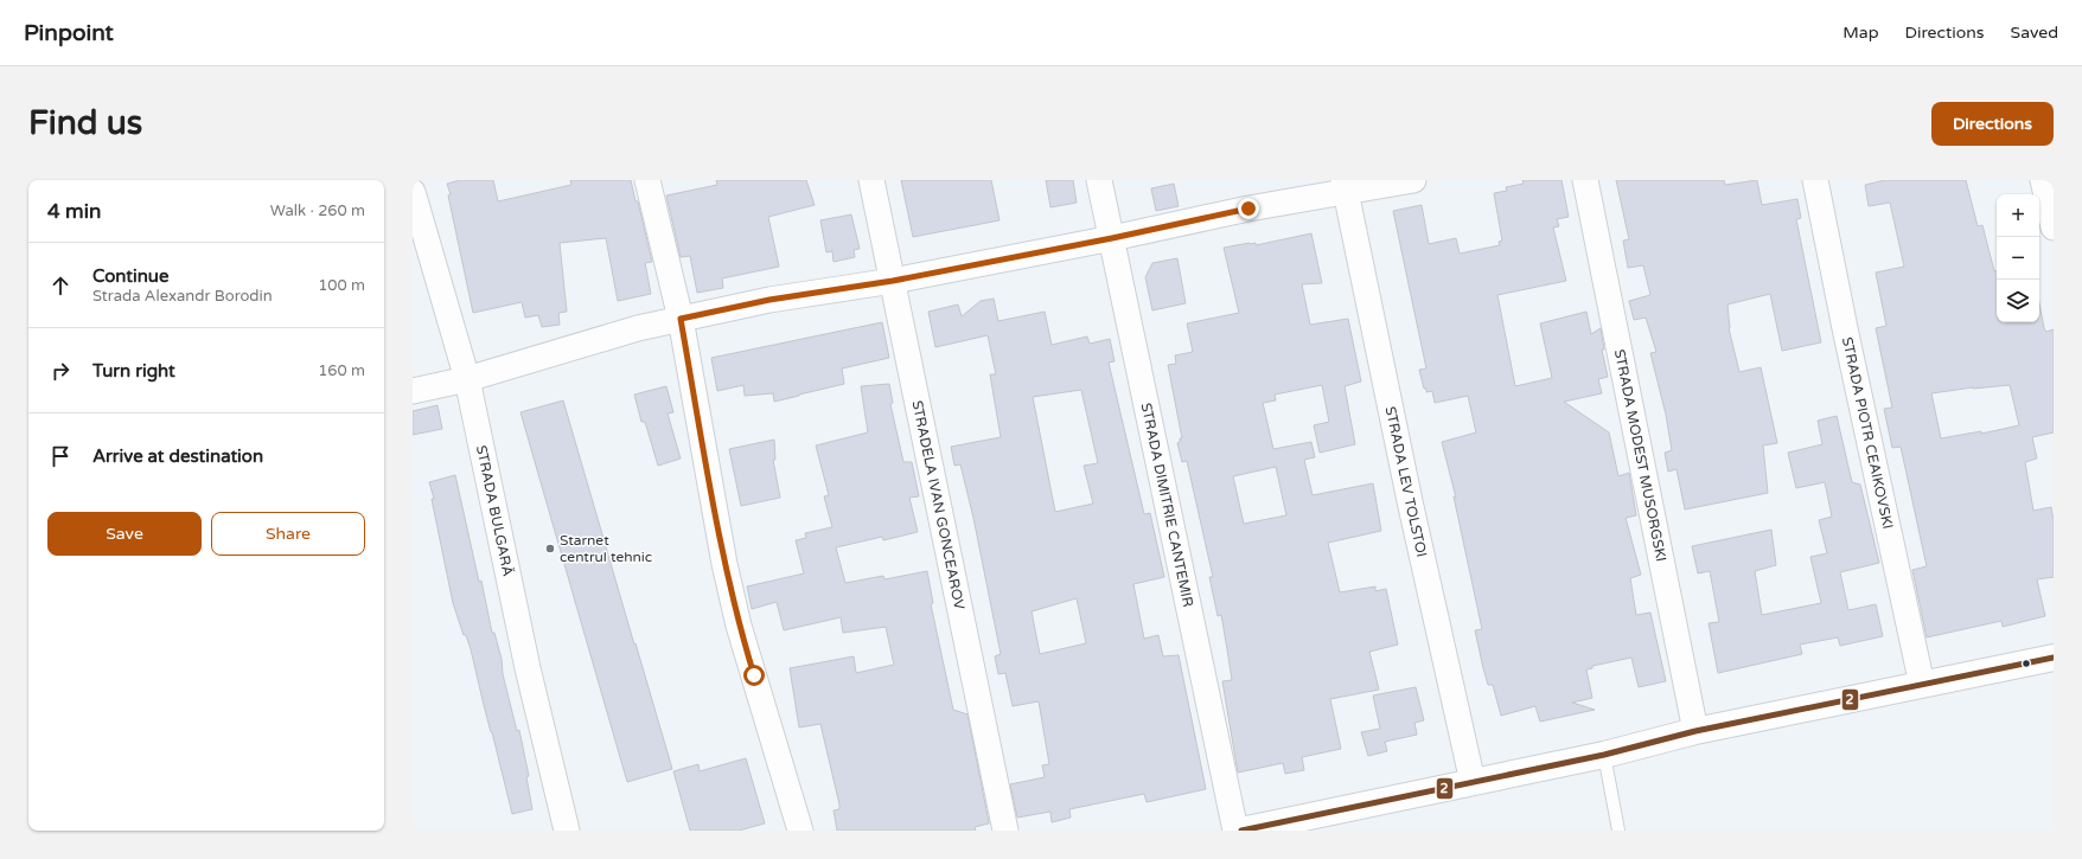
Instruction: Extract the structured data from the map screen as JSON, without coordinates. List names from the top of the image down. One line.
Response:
{"streets":{"street":["STRADA PIOTR CEAIKOVSKI","STRADA MODEST MUSORGSKI","STRADA LEV TOLSTOI","STRADA DIMITRIE CANTEMIR","STRADELA IVAN GONCEAROV","STRADA BULGARĂ"]},"places":["Starnet centrul tehnic"],"lines":["transit line 2"],"page":{"header":"Pinpoint","nav":["Map","Directions","Saved"],"buttons":["Directions",["Save","Share"]],"title":"Find us","heading":["4 min","Walk · 260 m"],"map_buttons":["+","−"],"list":[["Continue","Strada Alexandr Borodin","100 m"],["Turn right","160 m"],"Arrive at destination"]}}
